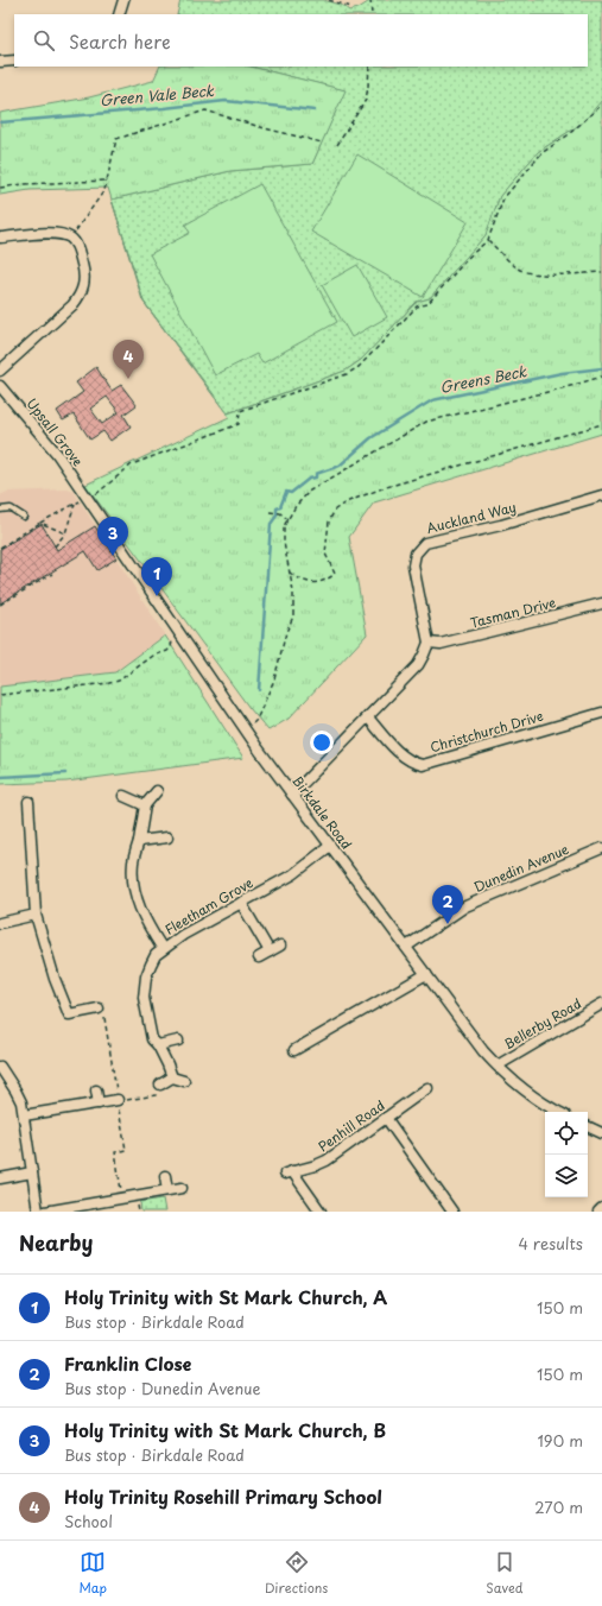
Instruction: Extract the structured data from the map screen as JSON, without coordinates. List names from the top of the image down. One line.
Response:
{"streets":{"street":["Upsall Grove","Auckland Way","Tasman Drive","Christchurch Drive","Birkdale Road","Dunedin Avenue","Fleetham Grove","Bellerby Road","Penhill Road"]},"crossings":[["Upsall Grove","Birkdale Road"],["Auckland Way","Tasman Drive"],["Birkdale Road","Dunedin Avenue"],["Birkdale Road","Fleetham Grove"],["Birkdale Road","Bellerby Road"]],"water":["Green Vale Beck","Greens Beck"],"page":{"search":"Search here","pins":["4","3","1","2"],"heading":["Nearby","4 results"],"list":[{"mark":"1","name":"Holy Trinity with St Mark Church, A","note":"Bus stop · Birkdale Road","value":"150 m"},{"mark":"2","name":"Franklin Close","note":"Bus stop · Dunedin Avenue","value":"150 m"},{"mark":"3","name":"Holy Trinity with St Mark Church, B","note":"Bus stop · Birkdale Road","value":"190 m"},{"mark":"4","name":"Holy Trinity Rosehill Primary School","note":"School","value":"270 m"}],"nav":["Map","Directions","Saved"]}}
